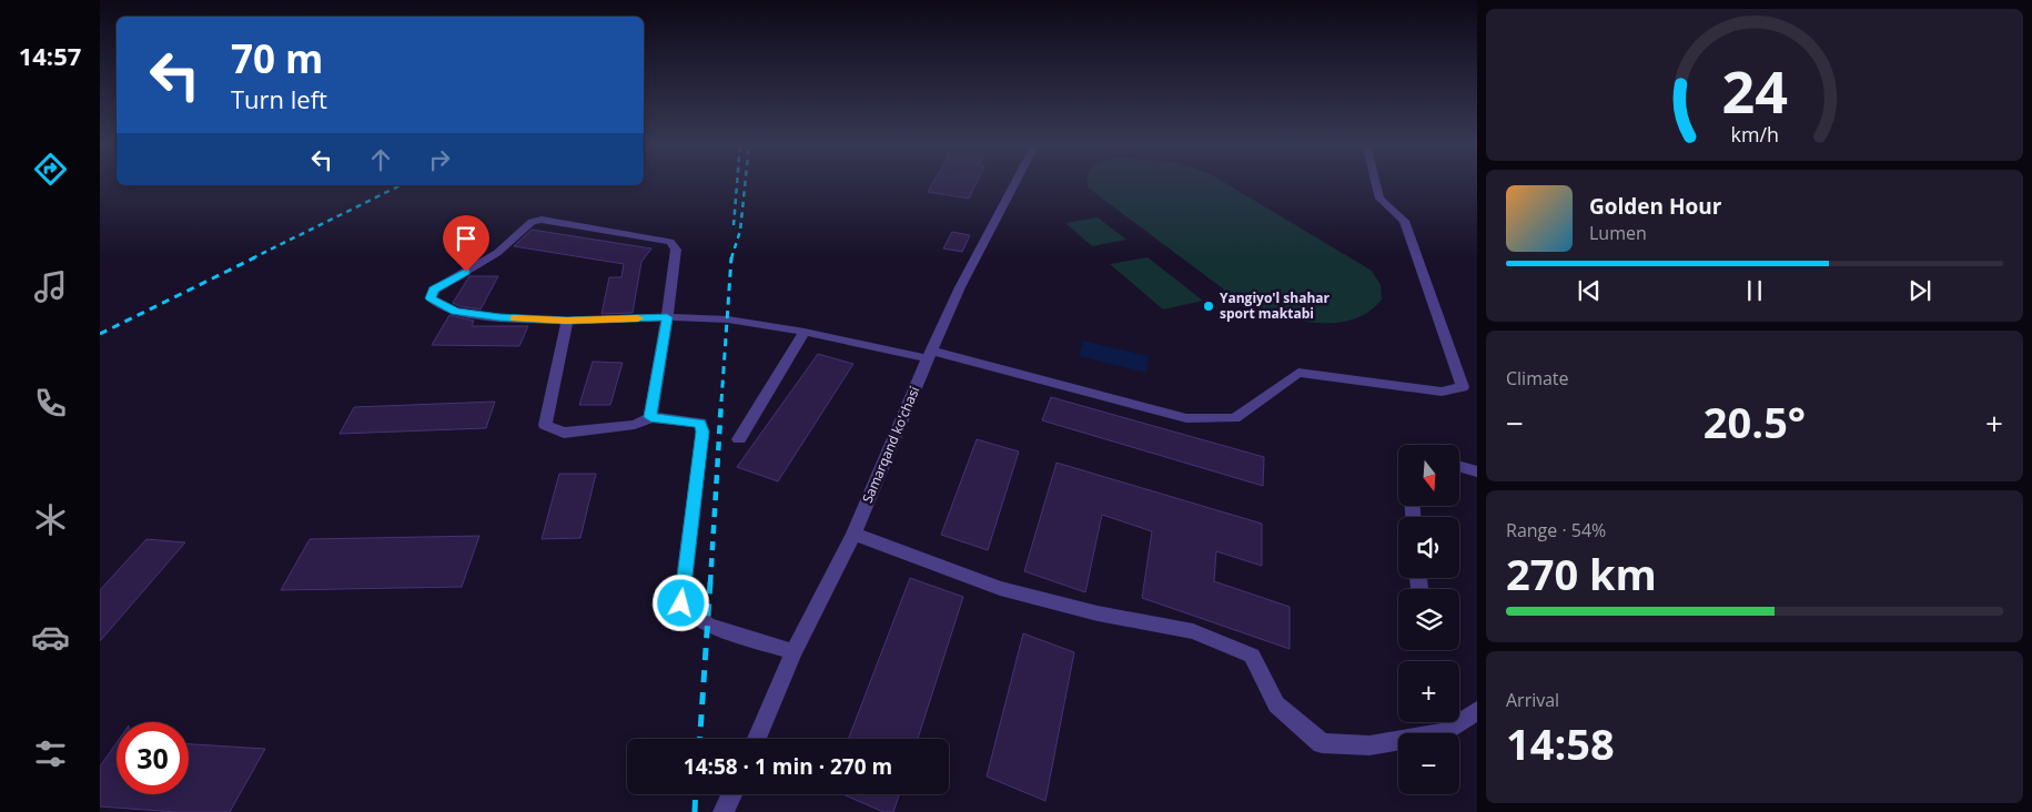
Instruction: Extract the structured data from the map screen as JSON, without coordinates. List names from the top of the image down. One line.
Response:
{"streets":{"street":["Samarqand ko'chasi"]},"places":["Yangiyo'l shahar sport maktabi"],"north":"bottom","page":{"tabs":"14:57","turn":["70 m","Turn left"],"song":["Golden Hour","Lumen"],"tile":["Climate",["Range · 54%","270 km"],["Arrival","14:58"]],"heat":["−","20.5°","+"],"map_buttons":["+","−"],"limit":"30","trip":"14:58 · 1 min · 270 m","gauge":["24","km/h"]}}
